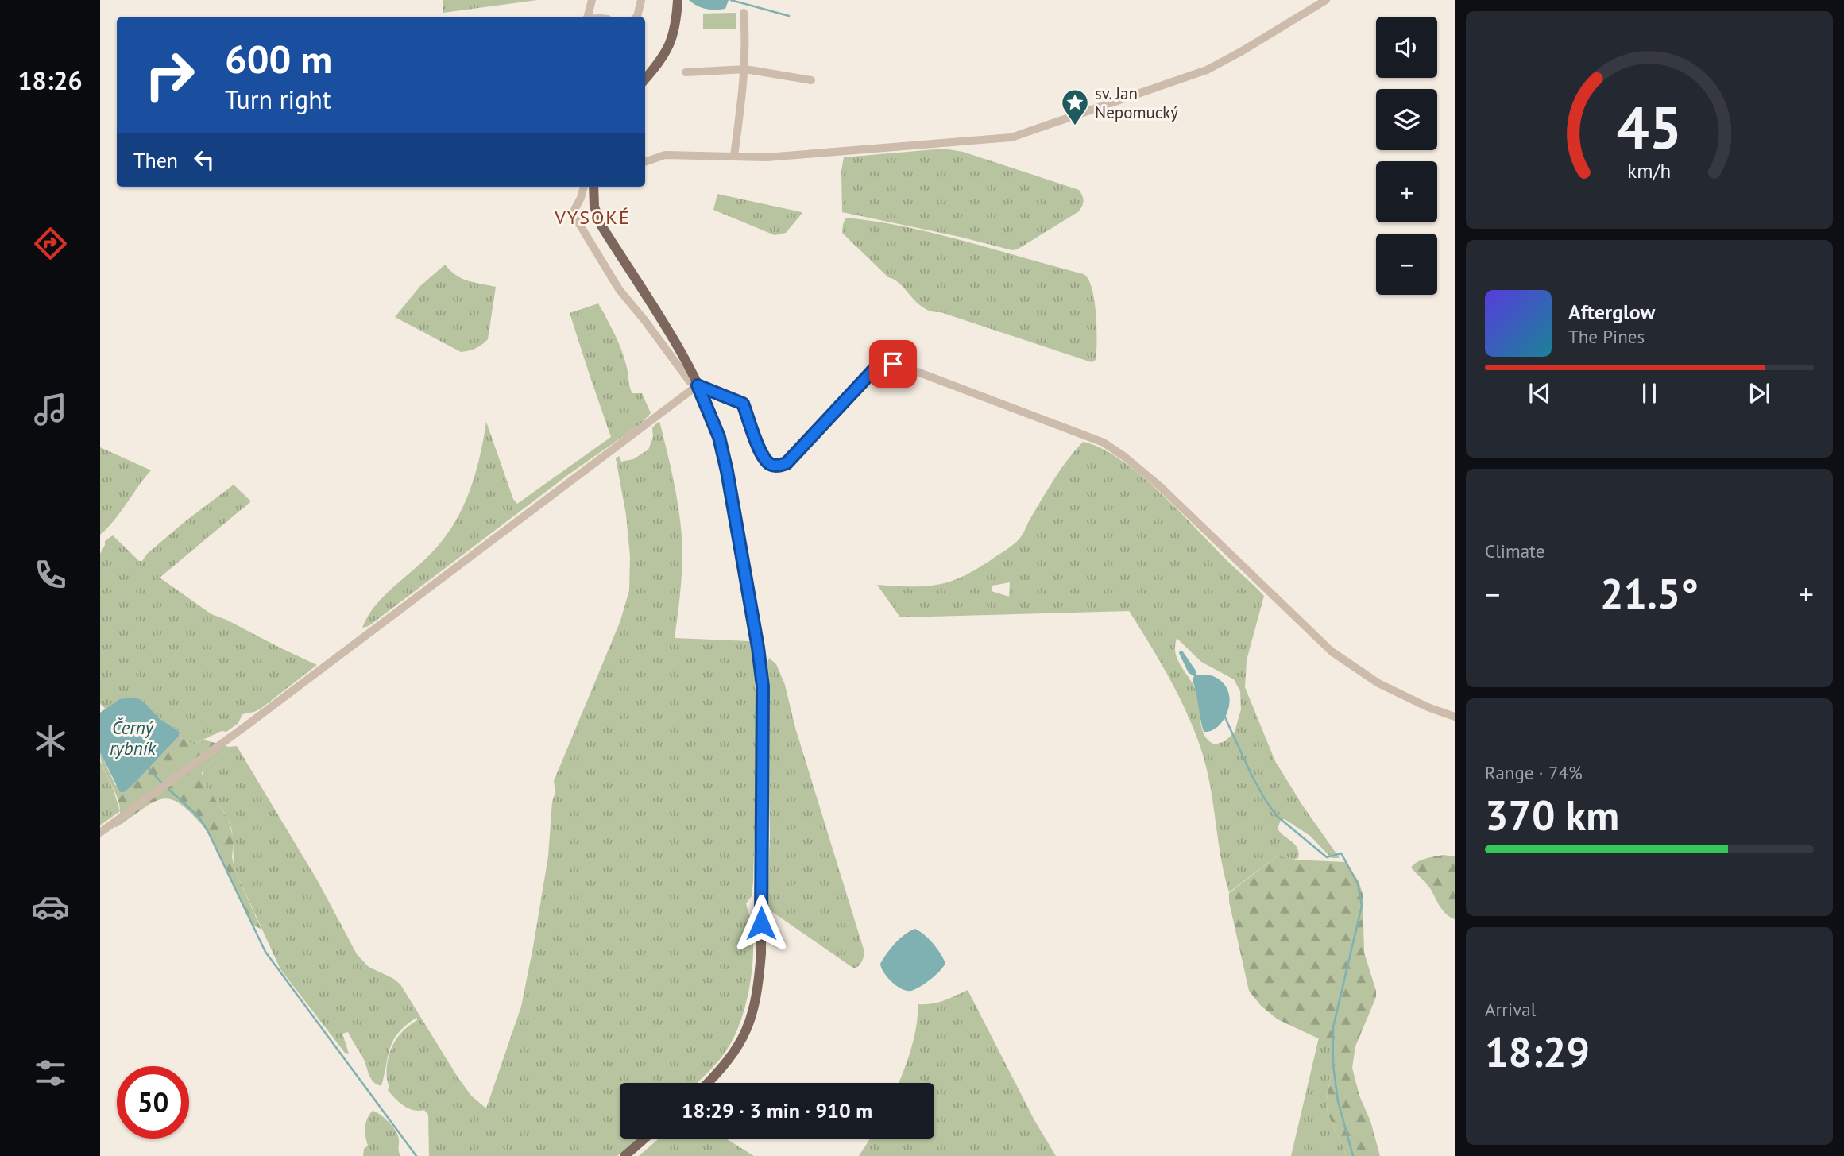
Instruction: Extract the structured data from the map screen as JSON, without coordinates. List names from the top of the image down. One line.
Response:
{"districts":["VYSOKÉ"],"water":["Černý rybník"],"places":{"place":["sv. Jan Nepomucký"]},"page":{"tabs":"18:26","map_buttons":["+","−"],"turn":["600 m","Turn right"],"then":"Then","song":["Afterglow","The Pines"],"tile":["Climate",["Range · 74%","370 km"],["Arrival","18:29"]],"heat":["−","21.5°","+"],"limit":"50","trip":"18:29 · 3 min · 910 m","gauge":["45","km/h"]}}
